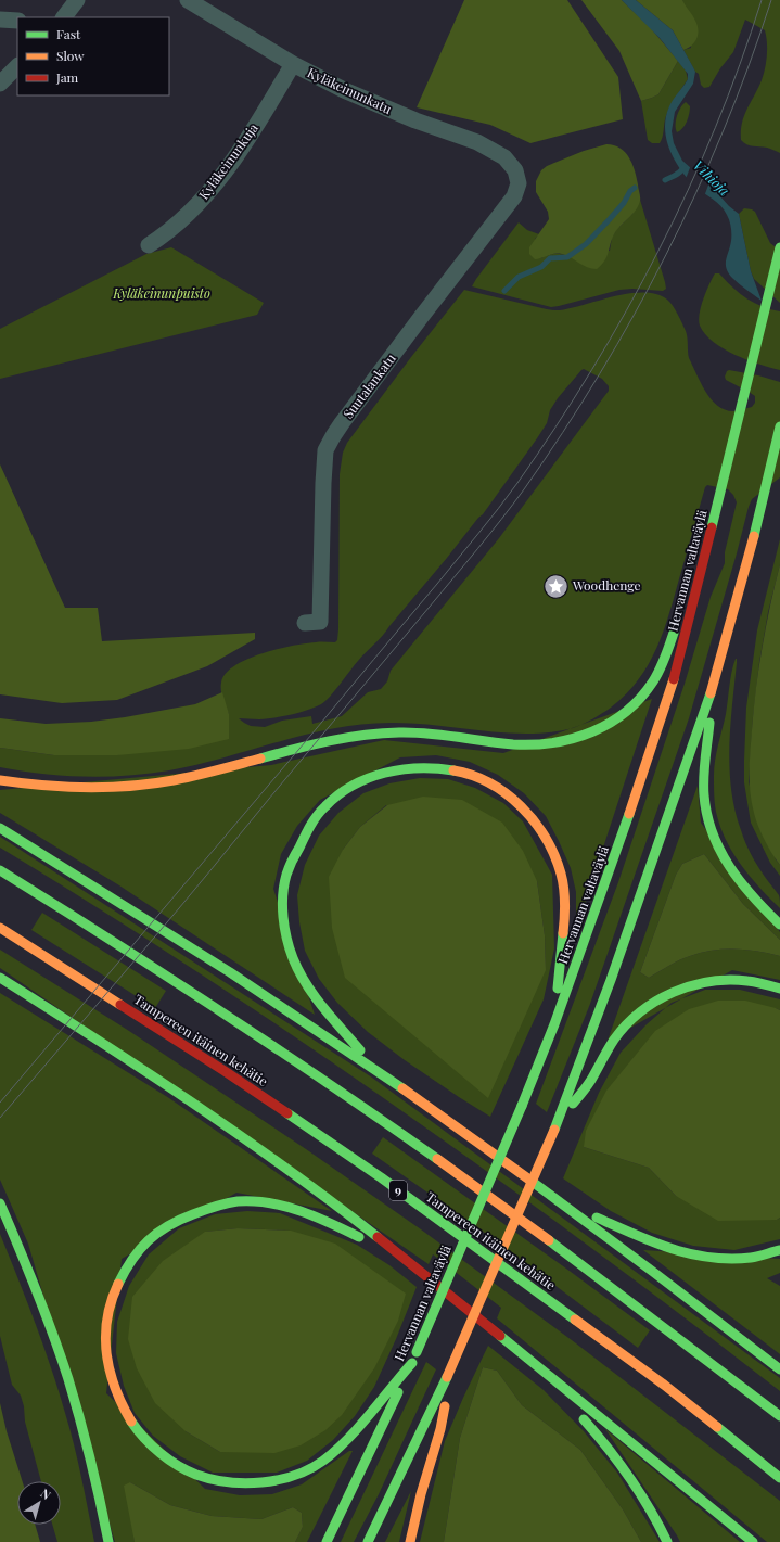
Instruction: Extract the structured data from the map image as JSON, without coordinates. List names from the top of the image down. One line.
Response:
{"streets":{"highway":["Hervannan valtaväylä","Tampereen itäinen kehätie","9"],"street":["Kyläkeinunkatu","Kyläkeinunkuja","Suutalankatu"]},"crossings":[["Kyläkeinunkatu","Kyläkeinunkuja"],["Kyläkeinunkatu","Suutalankatu"]],"water":["Vihioja"],"parks":["Kyläkeinunpuisto"],"places":{"place":["Woodhenge"]},"legend":["Fast","Slow","Jam"],"north":"top right"}
